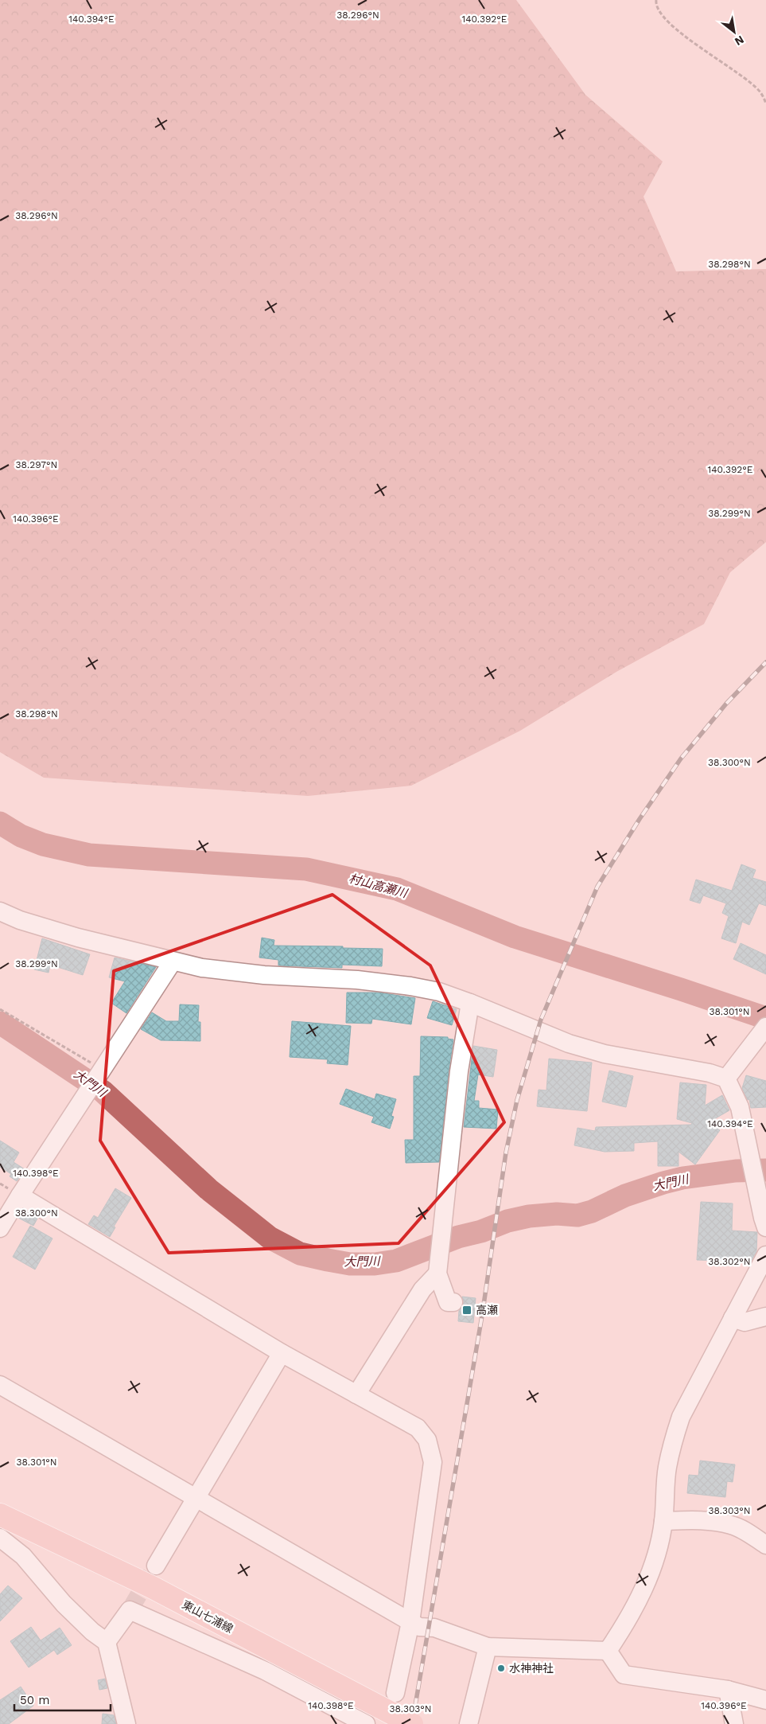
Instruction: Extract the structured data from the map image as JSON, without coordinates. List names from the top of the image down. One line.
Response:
{"streets":{"main road":["東山七浦線"]},"water":["村山高瀬川","大門川"],"places":{"transit":["高瀬"],"other":["水神神社"]},"scale_bar":"50 m","north":"bottom right","coordinates":["38.296°N","140.394°E","140.392°E","38.298°N","38.297°N","38.299°N","140.396°E","38.300°N","38.301°N","140.398°E","38.302°N","38.303°N"]}
